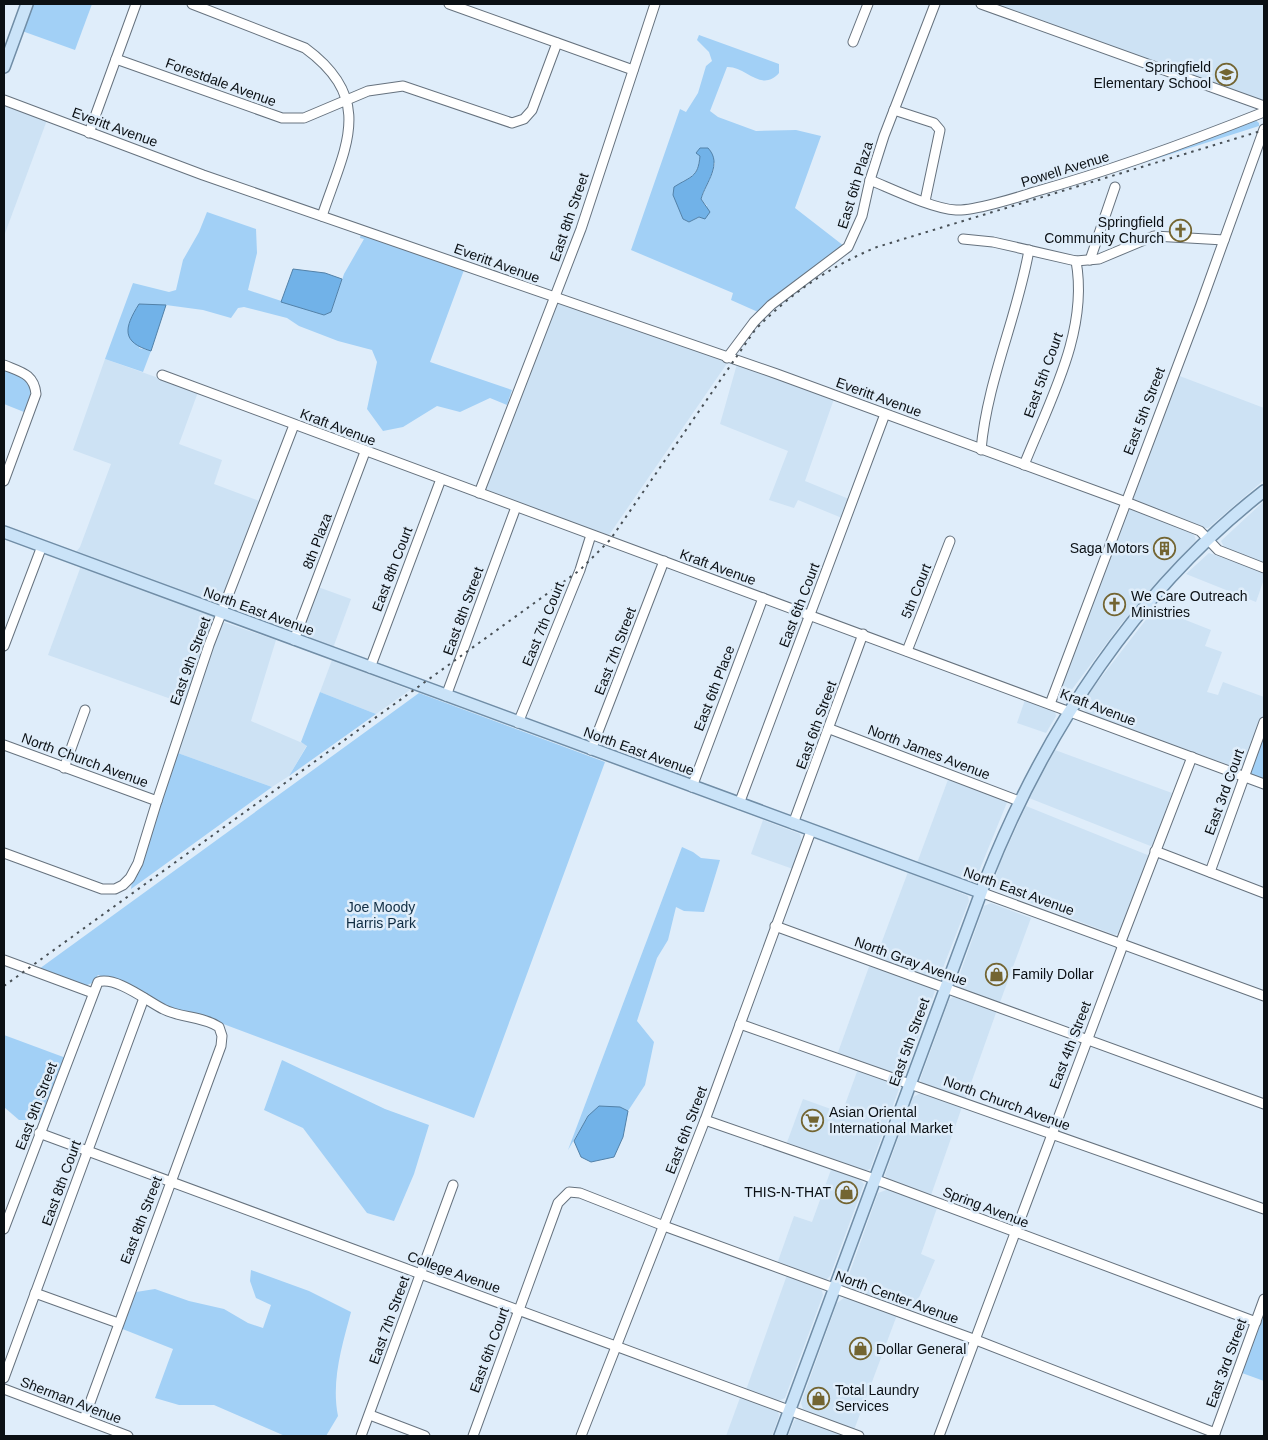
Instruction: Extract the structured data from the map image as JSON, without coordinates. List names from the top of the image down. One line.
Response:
{"streets":{"main road":["East 5th Street","North East Avenue"],"street":["Forestdale Avenue","Everitt Avenue","Powell Avenue","East 6th Plaza","East 8th Street","East 5th Court","Kraft Avenue","8th Plaza","East 8th Court","5th Court","East 6th Court","East 7th Court","East 7th Street","East 9th Street","East 6th Place","East 6th Street","North James Avenue","North Church Avenue","East 3rd Court","North Gray Avenue","East 4th Street","Spring Avenue","College Avenue","North Center Avenue","East 3rd Street","Sherman Avenue"]},"crossings":[["Everitt Avenue","East 6th Plaza"],["Everitt Avenue","East 8th Street"],["Everitt Avenue","East 5th Court"],["Everitt Avenue","East 5th Street"],["Everitt Avenue","East 6th Court"],["Powell Avenue","East 6th Plaza"],["East 8th Street","Kraft Avenue"],["East 8th Street","East 8th Court"],["East 8th Street","North East Avenue"],["East 8th Street","College Avenue"],["East 8th Street","Sherman Avenue"],["East 5th Street","Kraft Avenue"],["East 5th Street","North East Avenue"],["East 5th Street","North James Avenue"],["East 5th Street","North Church Avenue"],["East 5th Street","North Gray Avenue"],["East 5th Street","Spring Avenue"],["East 5th Street","College Avenue"],["East 5th Street","North Center Avenue"],["Kraft Avenue","8th Plaza"],["Kraft Avenue","East 8th Court"],["Kraft Avenue","5th Court"],["Kraft Avenue","East 6th Court"],["Kraft Avenue","East 7th Court"],["Kraft Avenue","East 7th Street"],["Kraft Avenue","East 9th Street"],["Kraft Avenue","East 6th Place"],["Kraft Avenue","East 6th Street"],["Kraft Avenue","East 3rd Court"],["Kraft Avenue","East 4th Street"],["8th Plaza","North East Avenue"],["East 8th Court","North East Avenue"],["East 8th Court","College Avenue"],["East 6th Court","North East Avenue"],["East 6th Court","College Avenue"],["East 6th Court","North Center Avenue"],["North East Avenue","East 7th Court"],["North East Avenue","East 7th Street"],["North East Avenue","East 9th Street"],["North East Avenue","East 6th Place"],["North East Avenue","East 6th Street"],["North East Avenue","East 4th Street"],["East 7th Street","College Avenue"],["East 9th Street","North Church Avenue"],["East 9th Street","College Avenue"],["East 6th Street","North James Avenue"],["East 6th Street","North Church Avenue"],["East 6th Street","North Gray Avenue"],["East 6th Street","Spring Avenue"],["East 6th Street","College Avenue"],["East 6th Street","North Center Avenue"],["North Church Avenue","East 4th Street"],["North Gray Avenue","East 4th Street"],["East 4th Street","Spring Avenue"],["East 4th Street","North Center Avenue"],["Spring Avenue","East 3rd Street"],["North Center Avenue","East 3rd Street"]],"parks":["Joe Moody Harris Park"],"places":{"school or university":["Springfield Elementary School"],"church":["Springfield Community Church","We Care Outreach Ministries"],"building":["Saga Motors"],"shop":["Family Dollar","THIS-N-THAT","Dollar General","Total Laundry Services"],"supermarket":["Asian Oriental International Market"]}}
